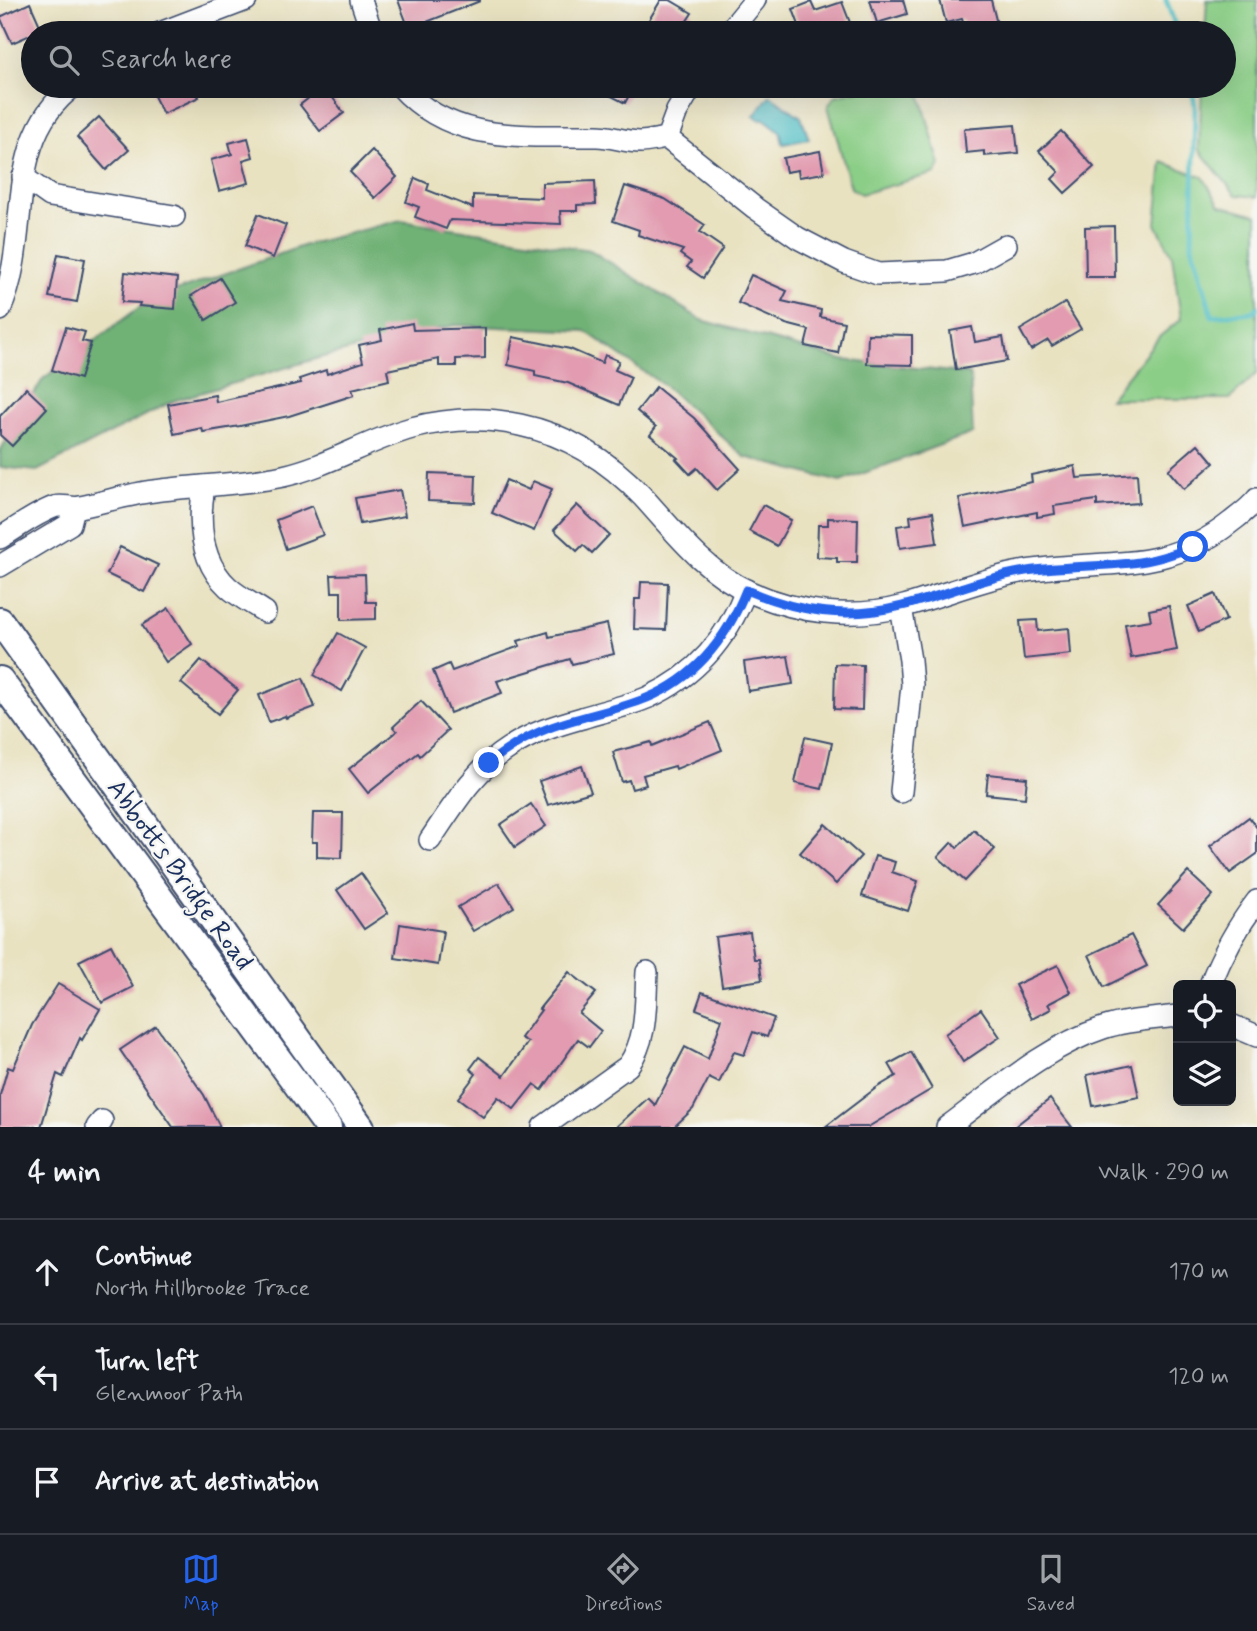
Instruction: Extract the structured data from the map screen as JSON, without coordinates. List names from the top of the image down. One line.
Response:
{"streets":{"main road":["Abbotts Bridge Road"]},"page":{"search":"Search here","heading":["4 min","Walk · 290 m"],"list":[["Continue","North Hillbrooke Trace","170 m"],["Turn left","Glenmoor Path","120 m"],"Arrive at destination"],"nav":["Map","Directions","Saved"]}}
